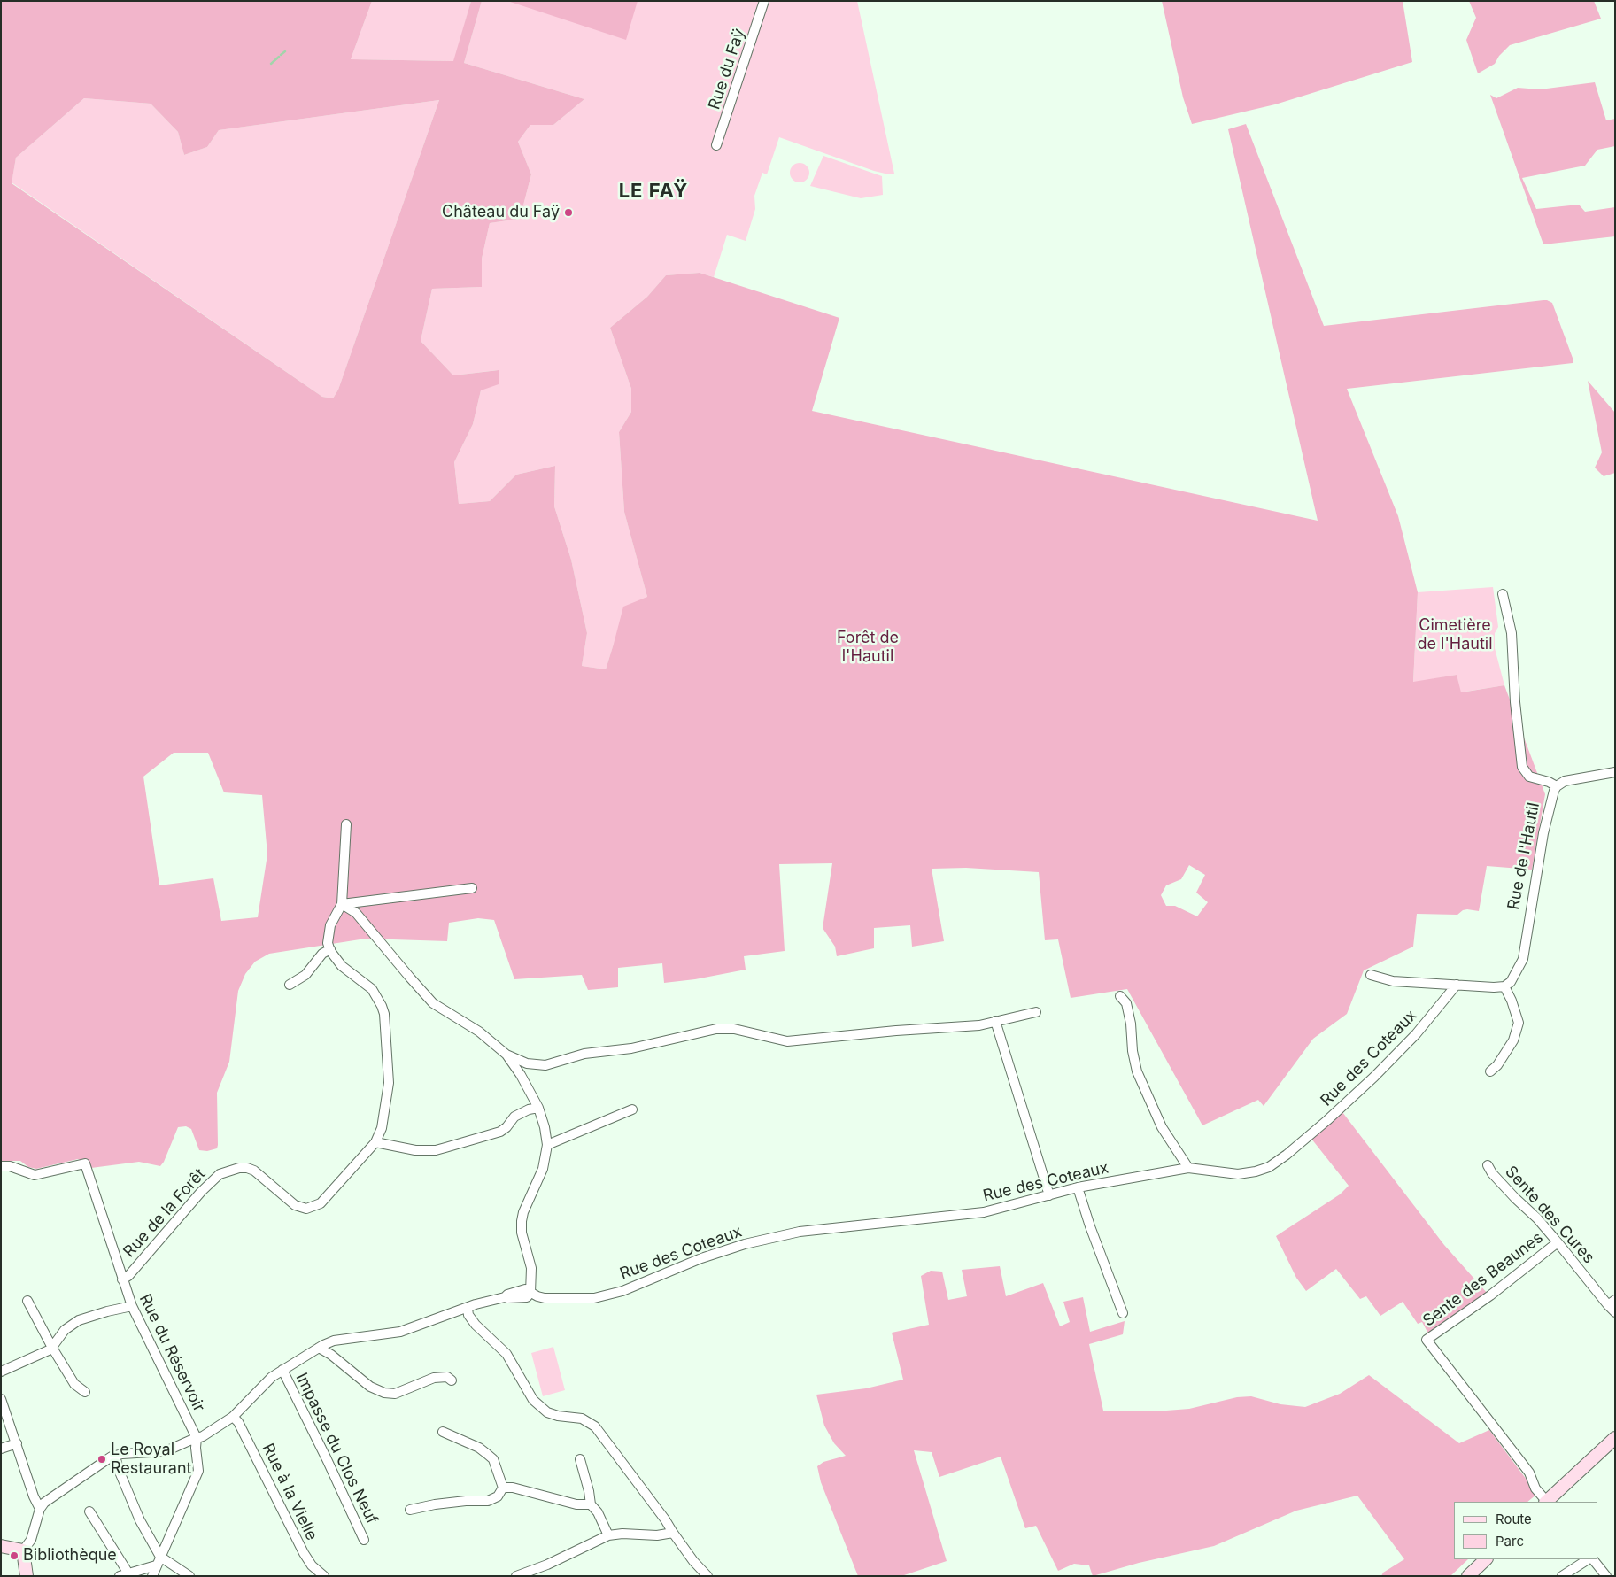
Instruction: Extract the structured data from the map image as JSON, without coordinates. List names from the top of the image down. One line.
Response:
{"streets":{"street":["Rue du Faÿ","Rue de l'Hautil","Rue des Coteaux","Rue de la Forêt","Sente des Cures","Sente des Beaunes","Rue du Réservoir","Impasse du Clos Neuf","Rue à la Vielle"]},"crossings":[["Rue de la Forêt","Rue du Réservoir"],["Sente des Cures","Sente des Beaunes"]],"districts":["LE FAŸ"],"parks":["Cimetière de l'Hautil","Forêt de l'Hautil"],"places":["Château du Faÿ","Le Royal Restaurant","Bibliothèque"],"legend":["Route","Parc"]}
